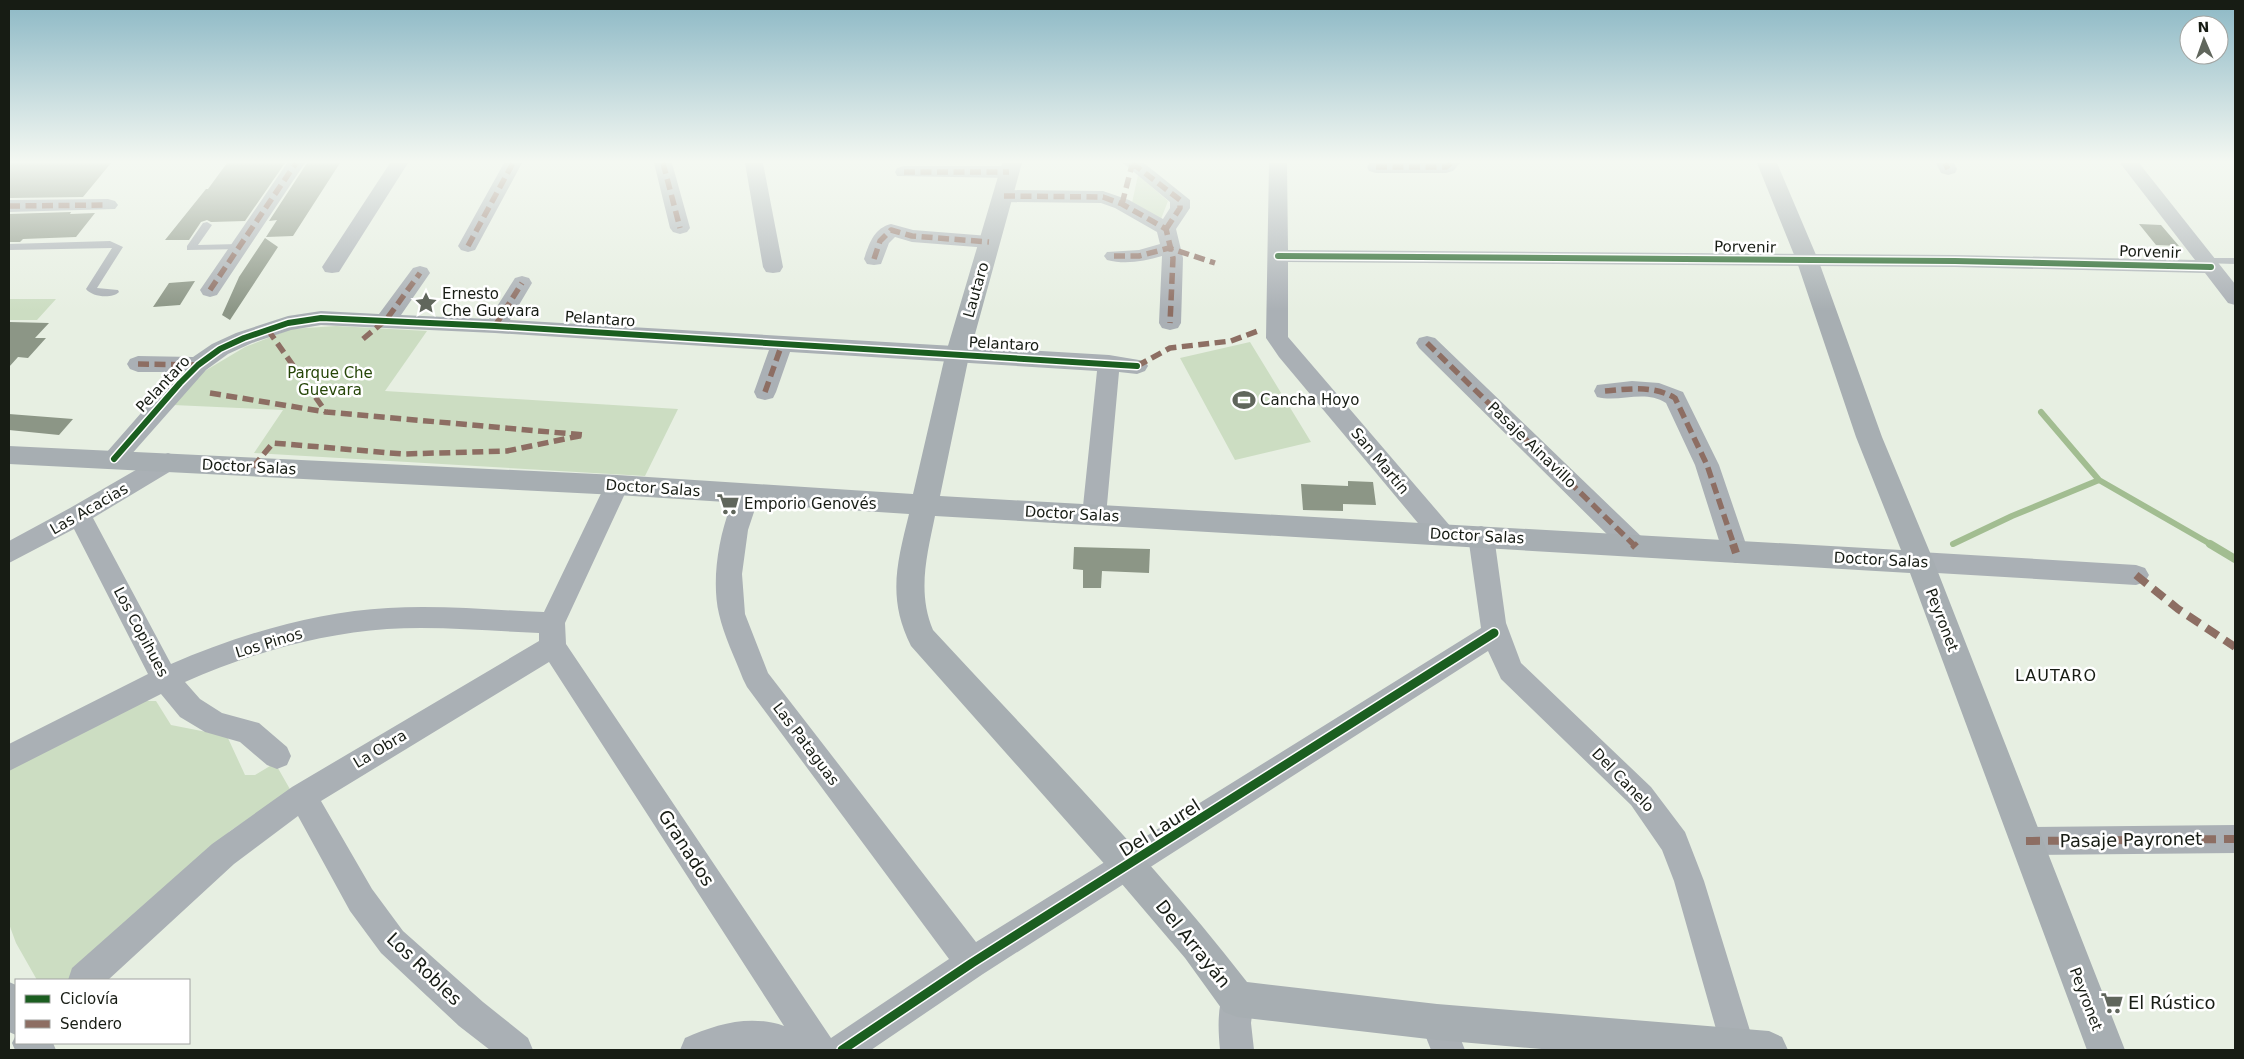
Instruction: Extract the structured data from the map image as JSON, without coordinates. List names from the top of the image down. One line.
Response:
{"streets":{"main road":["Lautaro","Doctor Salas","Peyronet","Del Arrayán"],"street":["Porvenir","Pelantaro","Pasaje Ainavillo","San Martín","Las Acacias","Los Copihues","Los Pinos","Las Pataguas","La Obra","Del Canelo","Del Laurel","Pasaje Payronet","Granados","Los Robles"]},"crossings":[["Porvenir","San Martín"],["Porvenir","Peyronet"],["Lautaro","Pelantaro"],["Lautaro","Doctor Salas"],["Lautaro","Del Arrayán"],["Pelantaro","Doctor Salas"],["Pasaje Ainavillo","Doctor Salas"],["San Martín","Doctor Salas"],["Doctor Salas","Las Acacias"],["Doctor Salas","Peyronet"],["Doctor Salas","Las Pataguas"],["Doctor Salas","Del Canelo"],["Doctor Salas","Del Arrayán"],["Las Acacias","Los Copihues"],["Peyronet","Pasaje Payronet"],["Los Copihues","Los Pinos"],["Los Pinos","La Obra"],["Los Pinos","Granados"],["Las Pataguas","Del Laurel"],["La Obra","Granados"],["La Obra","Los Robles"],["Del Canelo","Del Laurel"],["Del Canelo","Del Arrayán"],["Del Laurel","Del Arrayán"]],"districts":["LAUTARO"],"parks":["Parque Che Guevara"],"places":{"place":["Ernesto Che Guevara"],"sports":["Cancha Hoyo"],"supermarket":["Emporio Genovés","El Rústico"]},"legend":["Ciclovía","Sendero"],"north":"top"}
